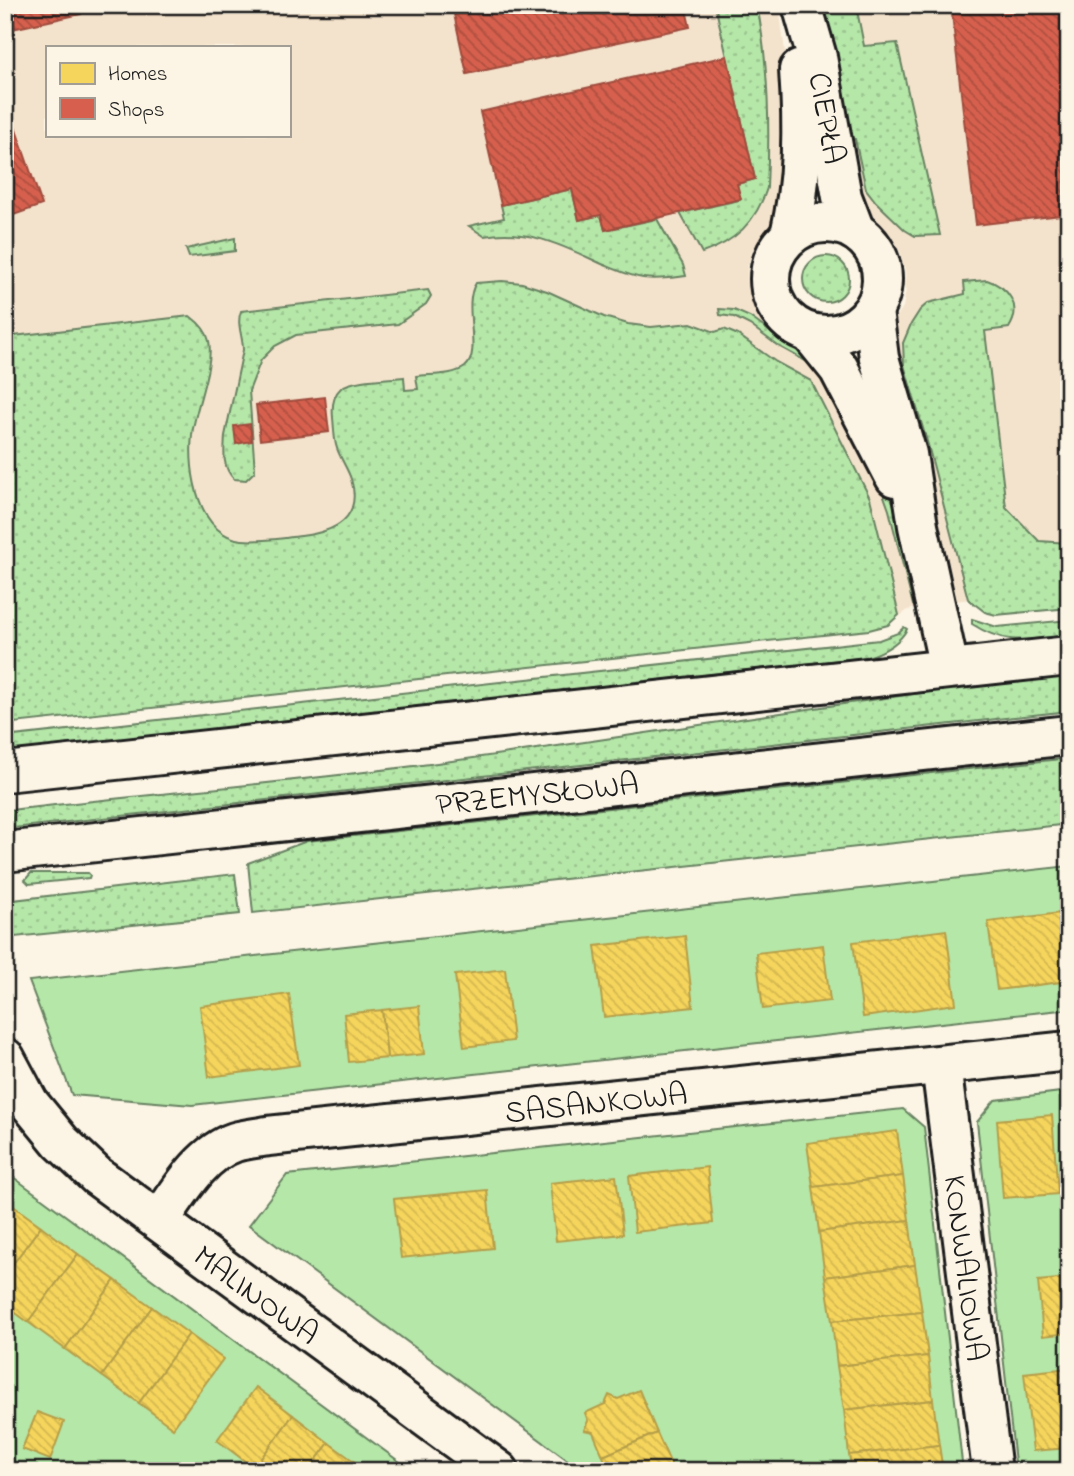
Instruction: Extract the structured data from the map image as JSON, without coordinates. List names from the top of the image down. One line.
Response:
{"streets":{"street":["CIEPŁA","PRZEMYSŁOWA","SASANKOWA","KONWALIOWA","MALINOWA"]},"crossings":[["SASANKOWA","KONWALIOWA"],["SASANKOWA","MALINOWA"]],"legend":["Homes","Shops"]}
